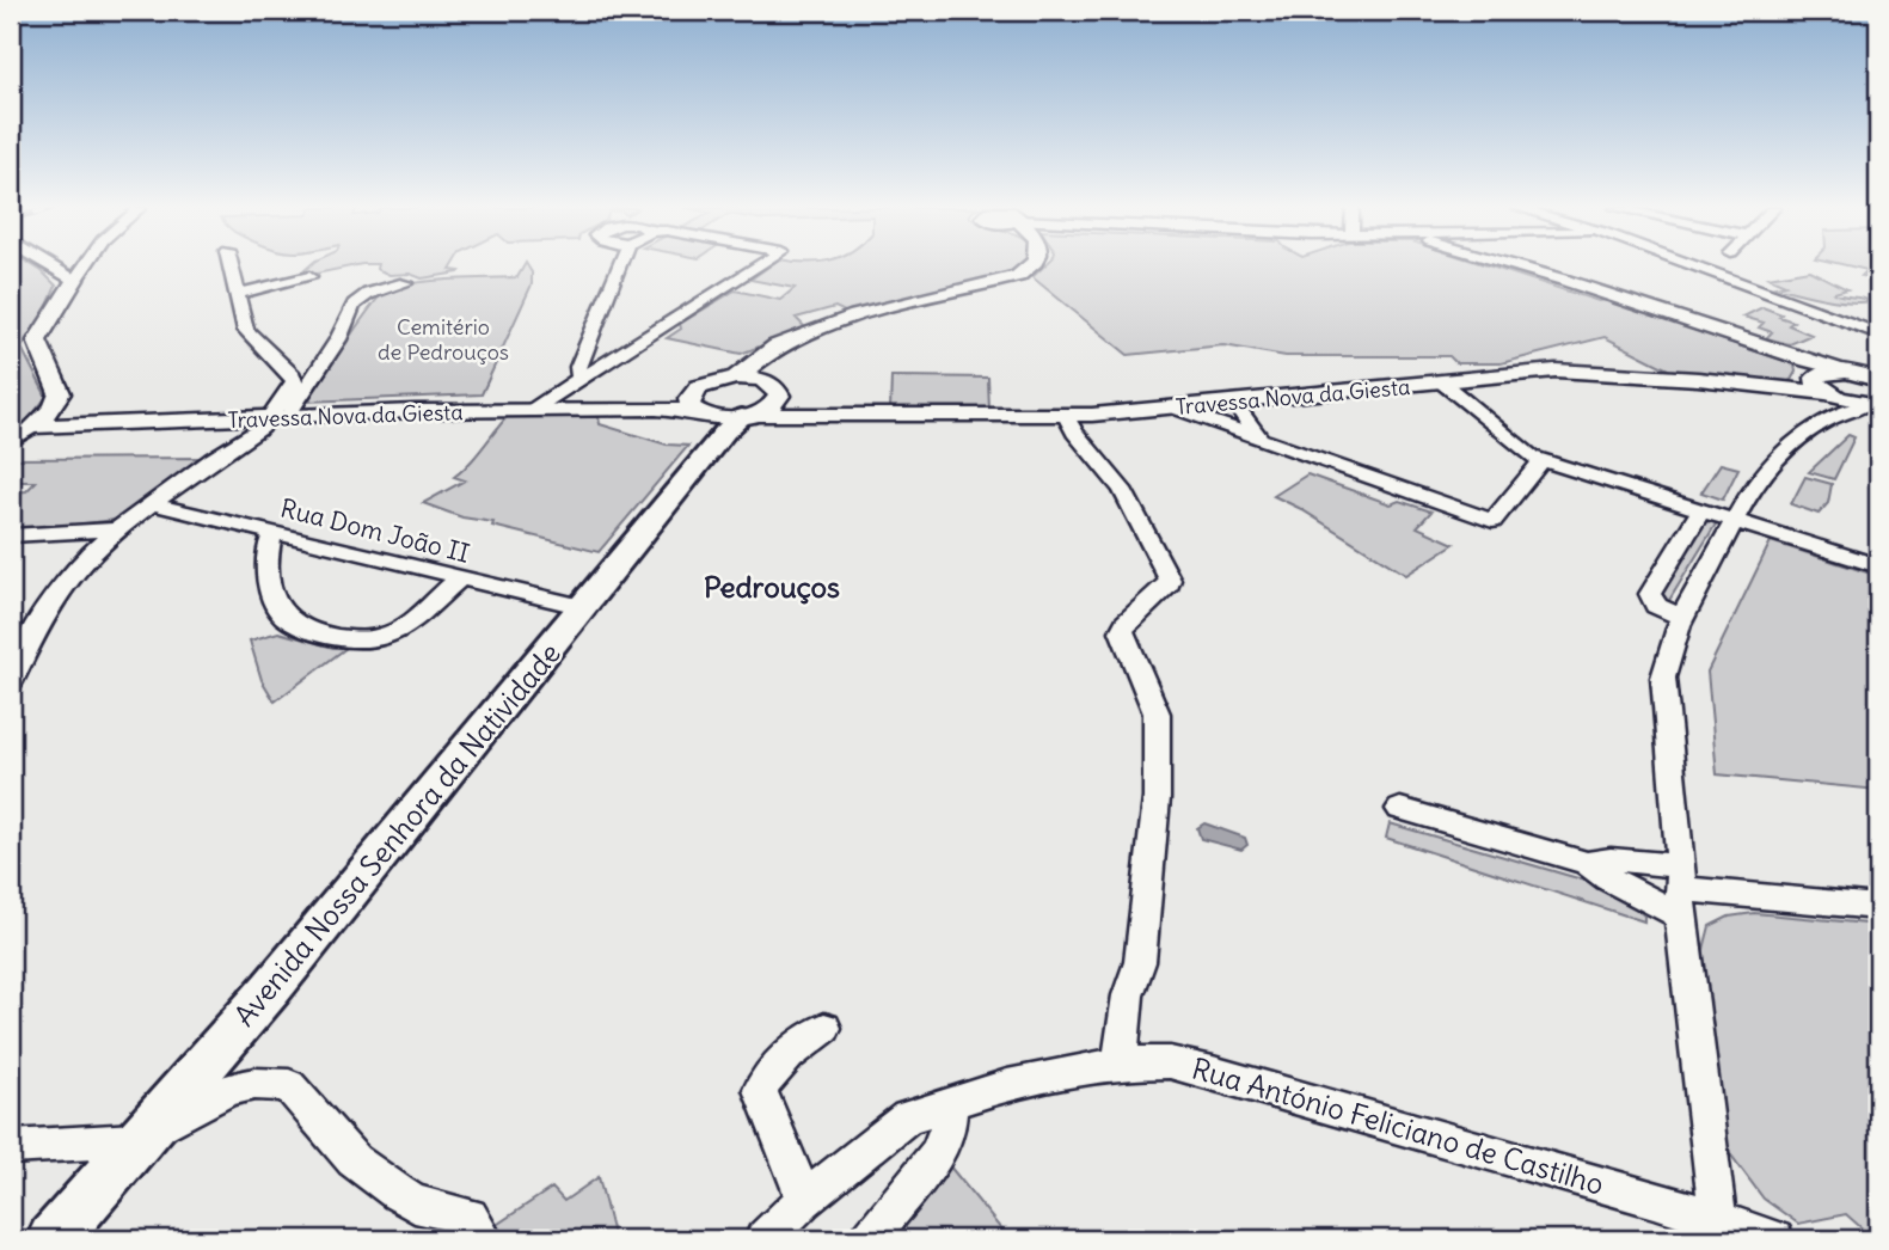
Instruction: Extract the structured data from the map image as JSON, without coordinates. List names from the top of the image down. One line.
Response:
{"streets":{"main road":["Avenida Nossa Senhora da Natividade"],"street":["Travessa Nova da Giesta","Rua Dom João II","Rua António Feliciano de Castilho"]},"crossings":[["Travessa Nova da Giesta","Avenida Nossa Senhora da Natividade"],["Rua Dom João II","Avenida Nossa Senhora da Natividade"]],"districts":["Pedrouços"],"parks":["Cemitério de Pedrouços"]}
